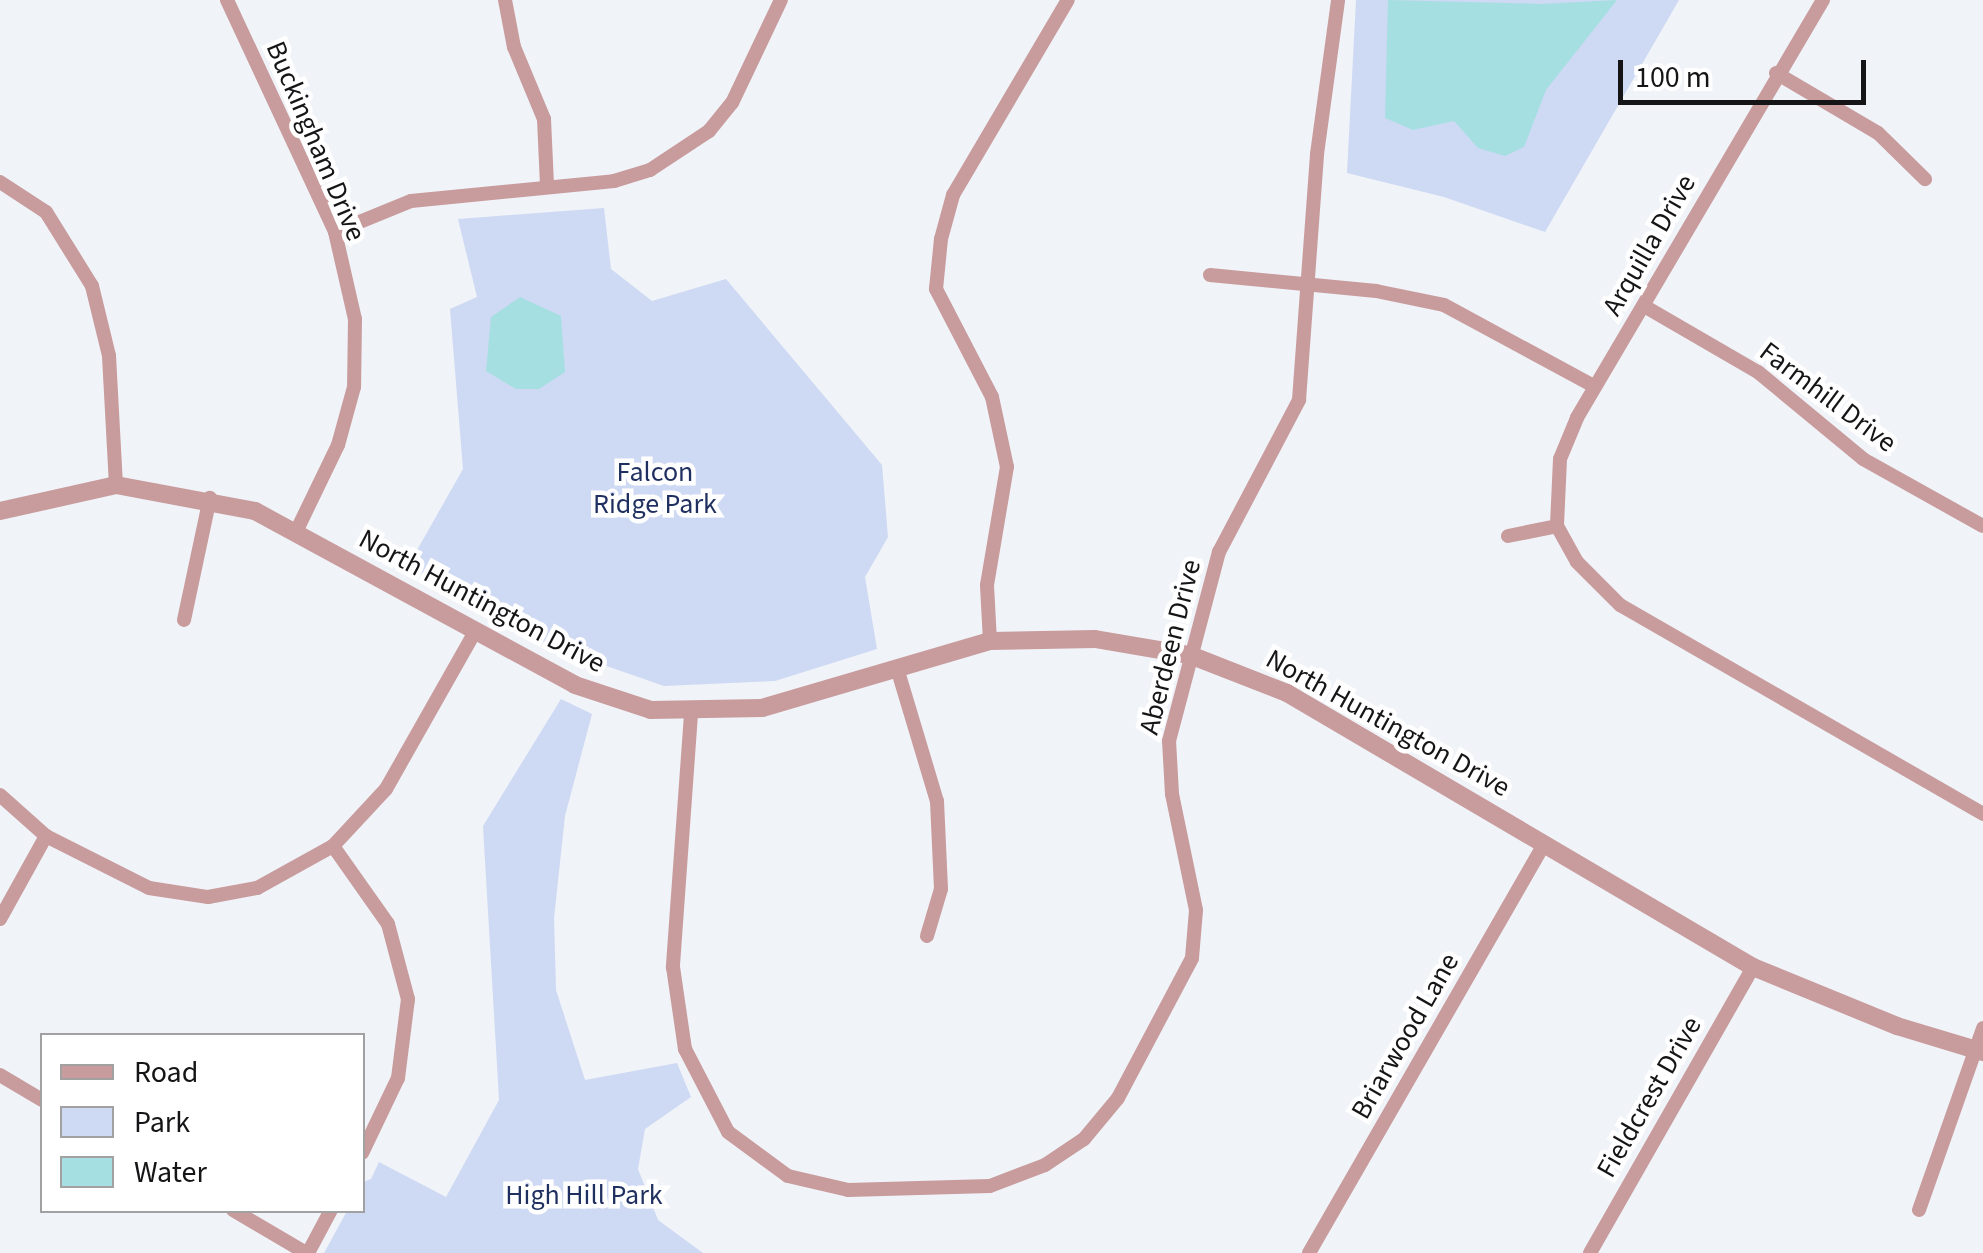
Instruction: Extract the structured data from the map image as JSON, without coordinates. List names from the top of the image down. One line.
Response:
{"streets":{"street":["Buckingham Drive","Arquilla Drive","Farmhill Drive","North Huntington Drive","Aberdeen Drive","Briarwood Lane","Fieldcrest Drive"]},"crossings":[["Buckingham Drive","North Huntington Drive"],["Arquilla Drive","Farmhill Drive"],["North Huntington Drive","Aberdeen Drive"],["North Huntington Drive","Briarwood Lane"],["North Huntington Drive","Fieldcrest Drive"]],"parks":["Falcon Ridge Park","High Hill Park"],"legend":["Road","Park","Water"],"scale_bar":"100 m"}
